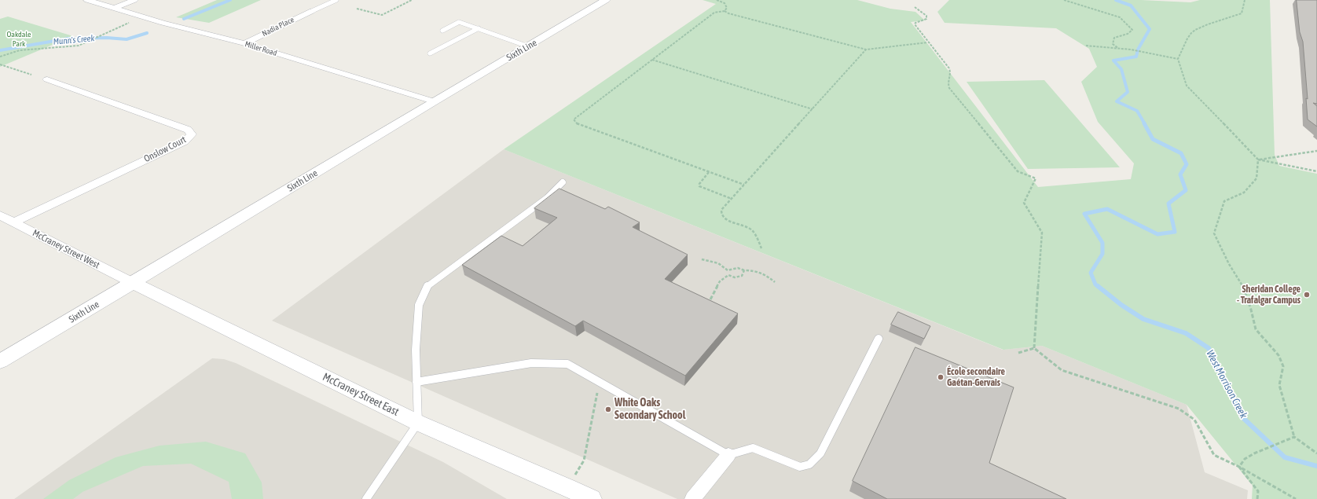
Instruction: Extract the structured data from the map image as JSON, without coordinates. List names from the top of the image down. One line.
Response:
{"streets":{"street":["Nadia Place","Miller Road","Sixth Line","Onslow Court","McCraney Street West","McCraney Street East"]},"crossings":[["Nadia Place","Miller Road"],["Miller Road","Sixth Line"],["Sixth Line","McCraney Street West"],["Sixth Line","McCraney Street East"],["Onslow Court","McCraney Street West"],["McCraney Street West","McCraney Street East"]],"water":["Munn's Creek","West Morrison Creek"],"parks":["Oakdale Park"],"places":["Sheridan College - Trafalgar Campus","École secondaire Gaétan-Gervais","White Oaks Secondary School"]}
